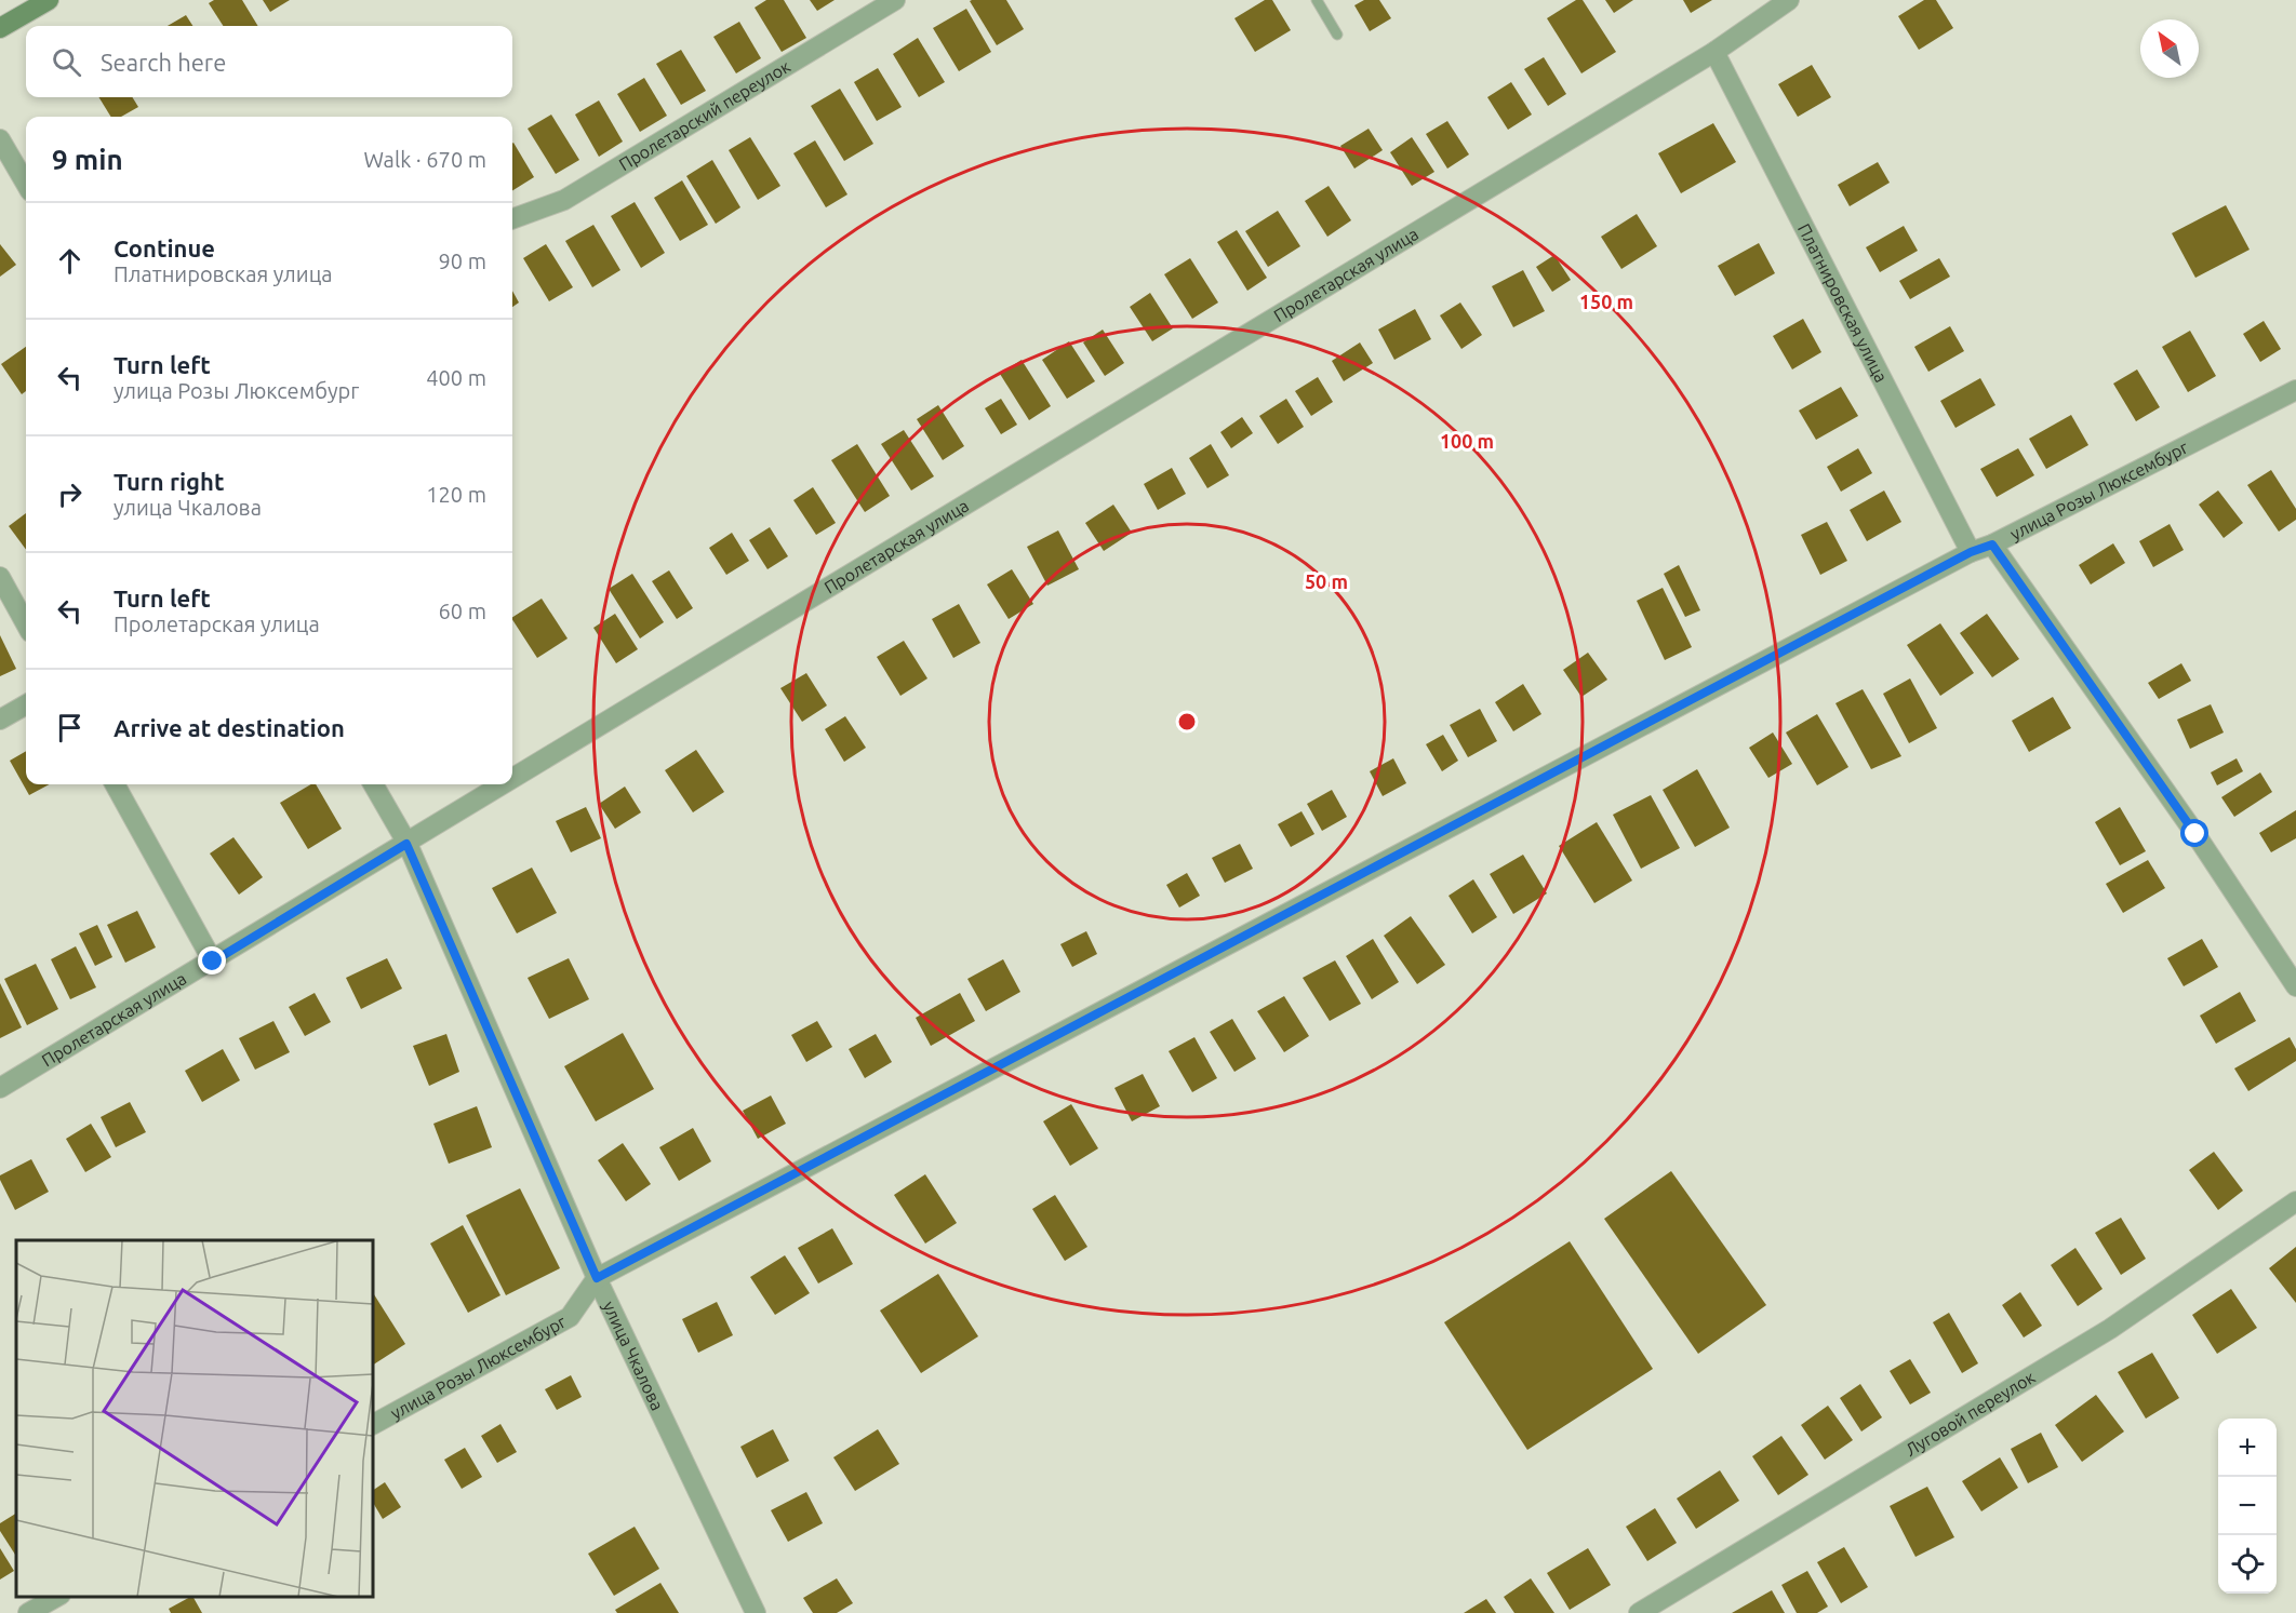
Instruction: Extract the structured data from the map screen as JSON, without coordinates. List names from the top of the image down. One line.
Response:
{"streets":{"street":["Пролетарский переулок","Пролетарская улица","Платнировская улица","улица Розы Люксембург","улица Чкалова","Луговой переулок"]},"crossings":[["Пролетарская улица","Платнировская улица"],["Пролетарская улица","улица Чкалова"],["Платнировская улица","улица Розы Люксембург"],["улица Розы Люксембург","улица Чкалова"]],"north":"top left","page":{"search":"Search here","heading":["9 min","Walk · 670 m"],"list":[["Continue","Платнировская улица","90 m"],["Turn left","улица Розы Люксембург","400 m"],["Turn right","улица Чкалова","120 m"],["Turn left","Пролетарская улица","60 m"],"Arrive at destination"],"map_buttons":["+","−"]},"rings":["150 m","100 m","50 m"]}
